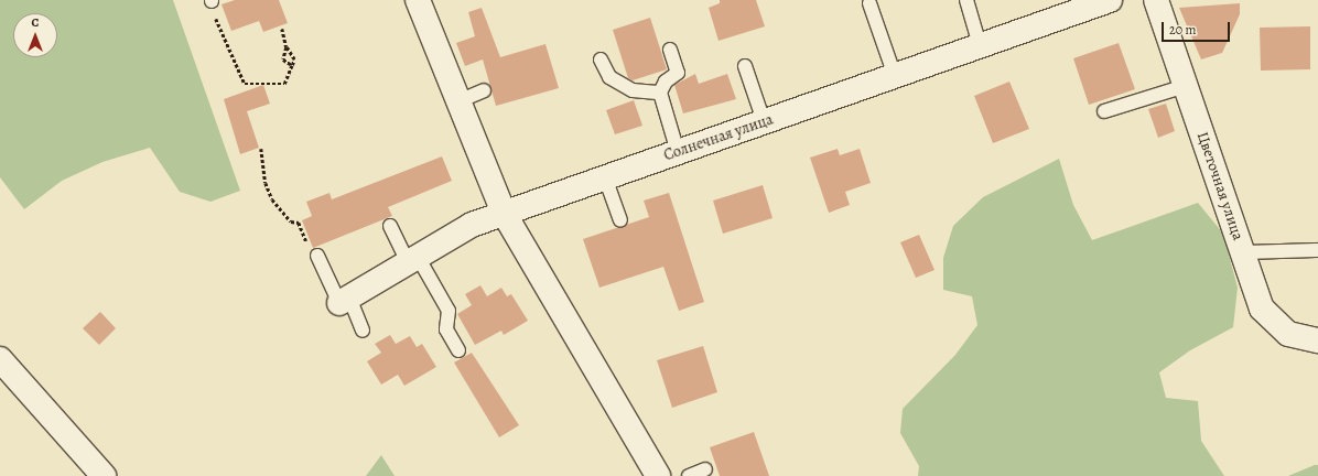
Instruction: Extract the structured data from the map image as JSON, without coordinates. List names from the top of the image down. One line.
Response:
{"streets":{"street":["Солнечная улица","Цветочная улица"]},"scale_bar":"20 m","north":"top"}
